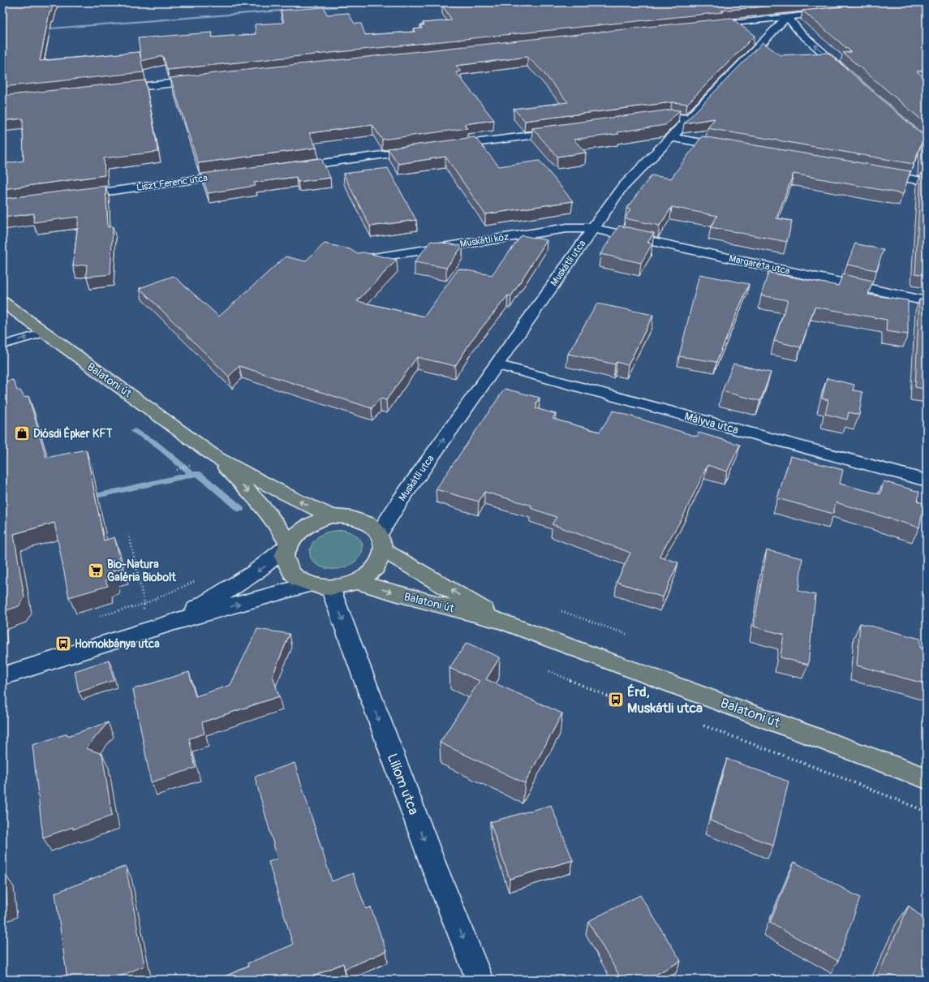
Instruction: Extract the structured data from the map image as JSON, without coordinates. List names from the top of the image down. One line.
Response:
{"streets":{"main road":["Balatoni út"],"street":["Liszt Ferenc utca","Muskátli köz","Muskátli utca","Margaréta utca","Mályva utca","Liliom utca"]},"crossings":[["Muskátli köz","Muskátli utca"],["Muskátli köz","Margaréta utca"],["Muskátli utca","Margaréta utca"],["Muskátli utca","Balatoni út"],["Muskátli utca","Mályva utca"],["Muskátli utca","Liliom utca"],["Balatoni út","Liliom utca"]],"one_way":["Liliom utca"],"places":{"shop":["Diósdi Épker KFT"],"supermarket":["Bio-Natura Galéria Biobolt"],"bus stop":["Homokbánya utca","Érd, Muskátli utca"]}}
